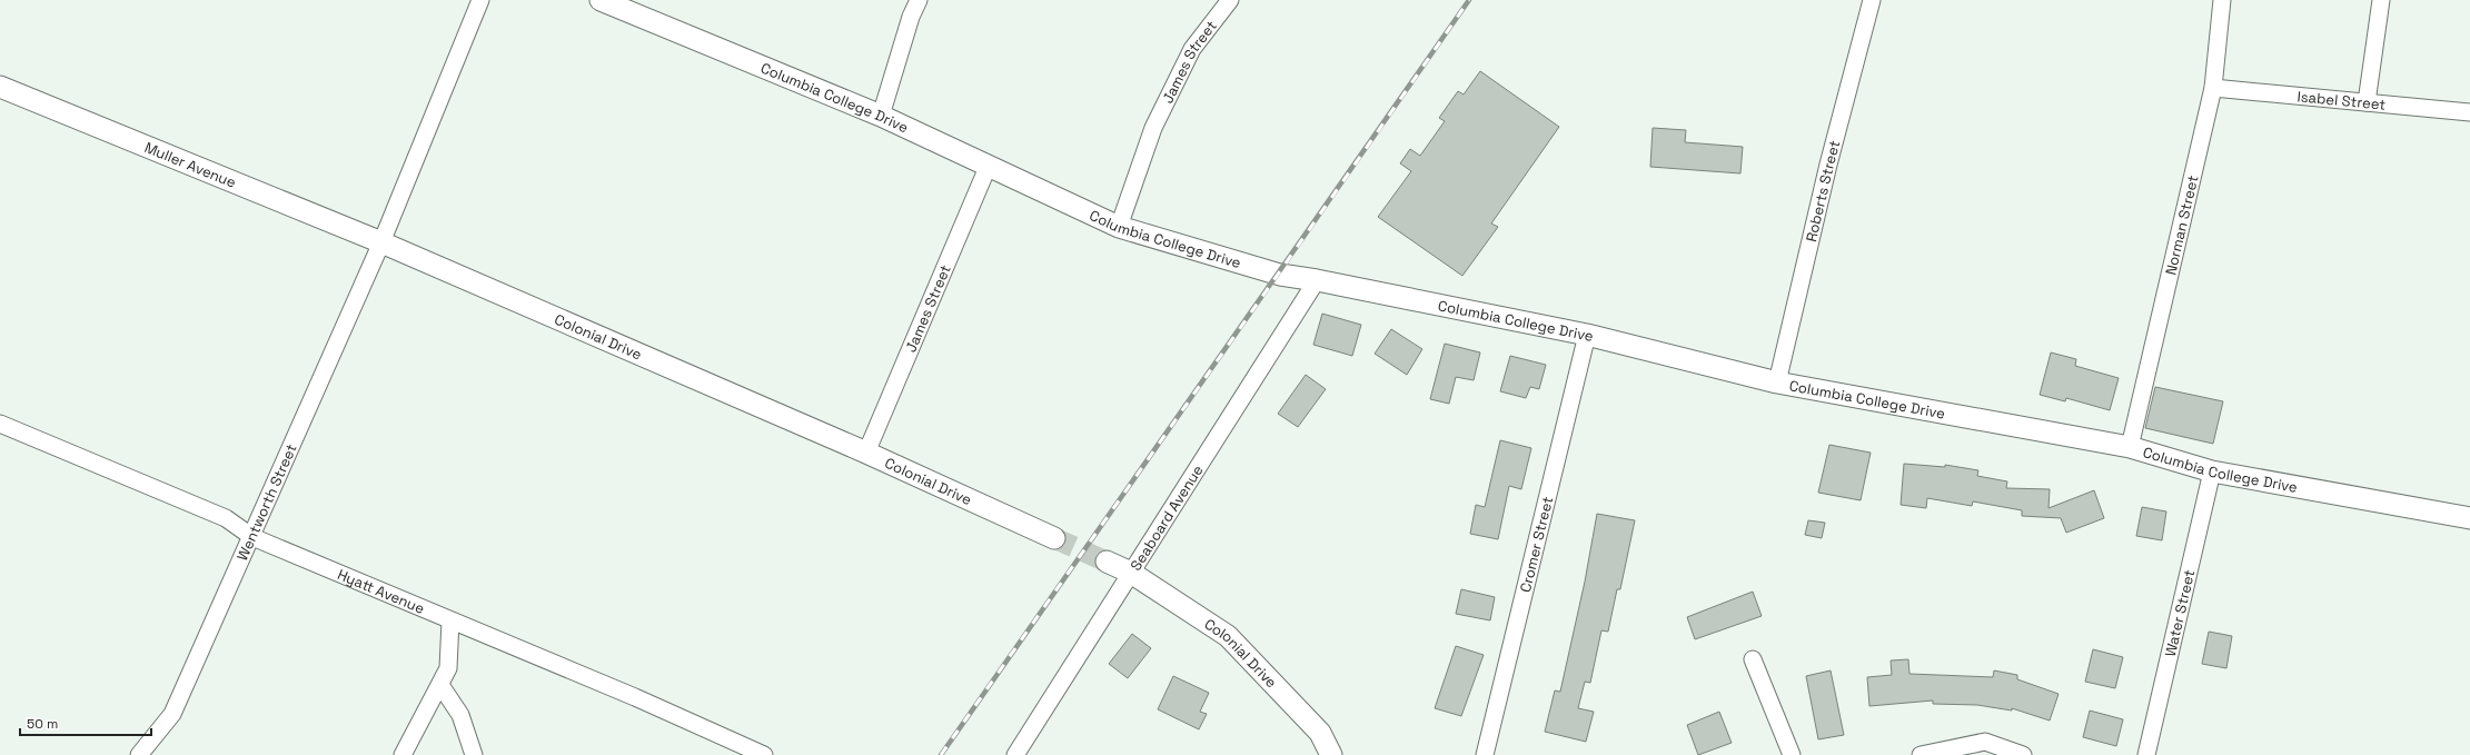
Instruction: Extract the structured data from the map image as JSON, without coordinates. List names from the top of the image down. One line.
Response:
{"streets":{"street":["James Street","Columbia College Drive","Isabel Street","Muller Avenue","Roberts Street","Norman Street","Colonial Drive","Wentworth Street","Seaboard Avenue","Cromer Street","Hyatt Avenue","Water Street"]},"crossings":[["James Street","Columbia College Drive"],["James Street","Colonial Drive"],["Columbia College Drive","Roberts Street"],["Columbia College Drive","Norman Street"],["Columbia College Drive","Seaboard Avenue"],["Columbia College Drive","Cromer Street"],["Columbia College Drive","Water Street"],["Isabel Street","Norman Street"],["Muller Avenue","Colonial Drive"],["Muller Avenue","Wentworth Street"],["Colonial Drive","Wentworth Street"],["Colonial Drive","Seaboard Avenue"],["Wentworth Street","Hyatt Avenue"]],"scale_bar":"50 m"}
